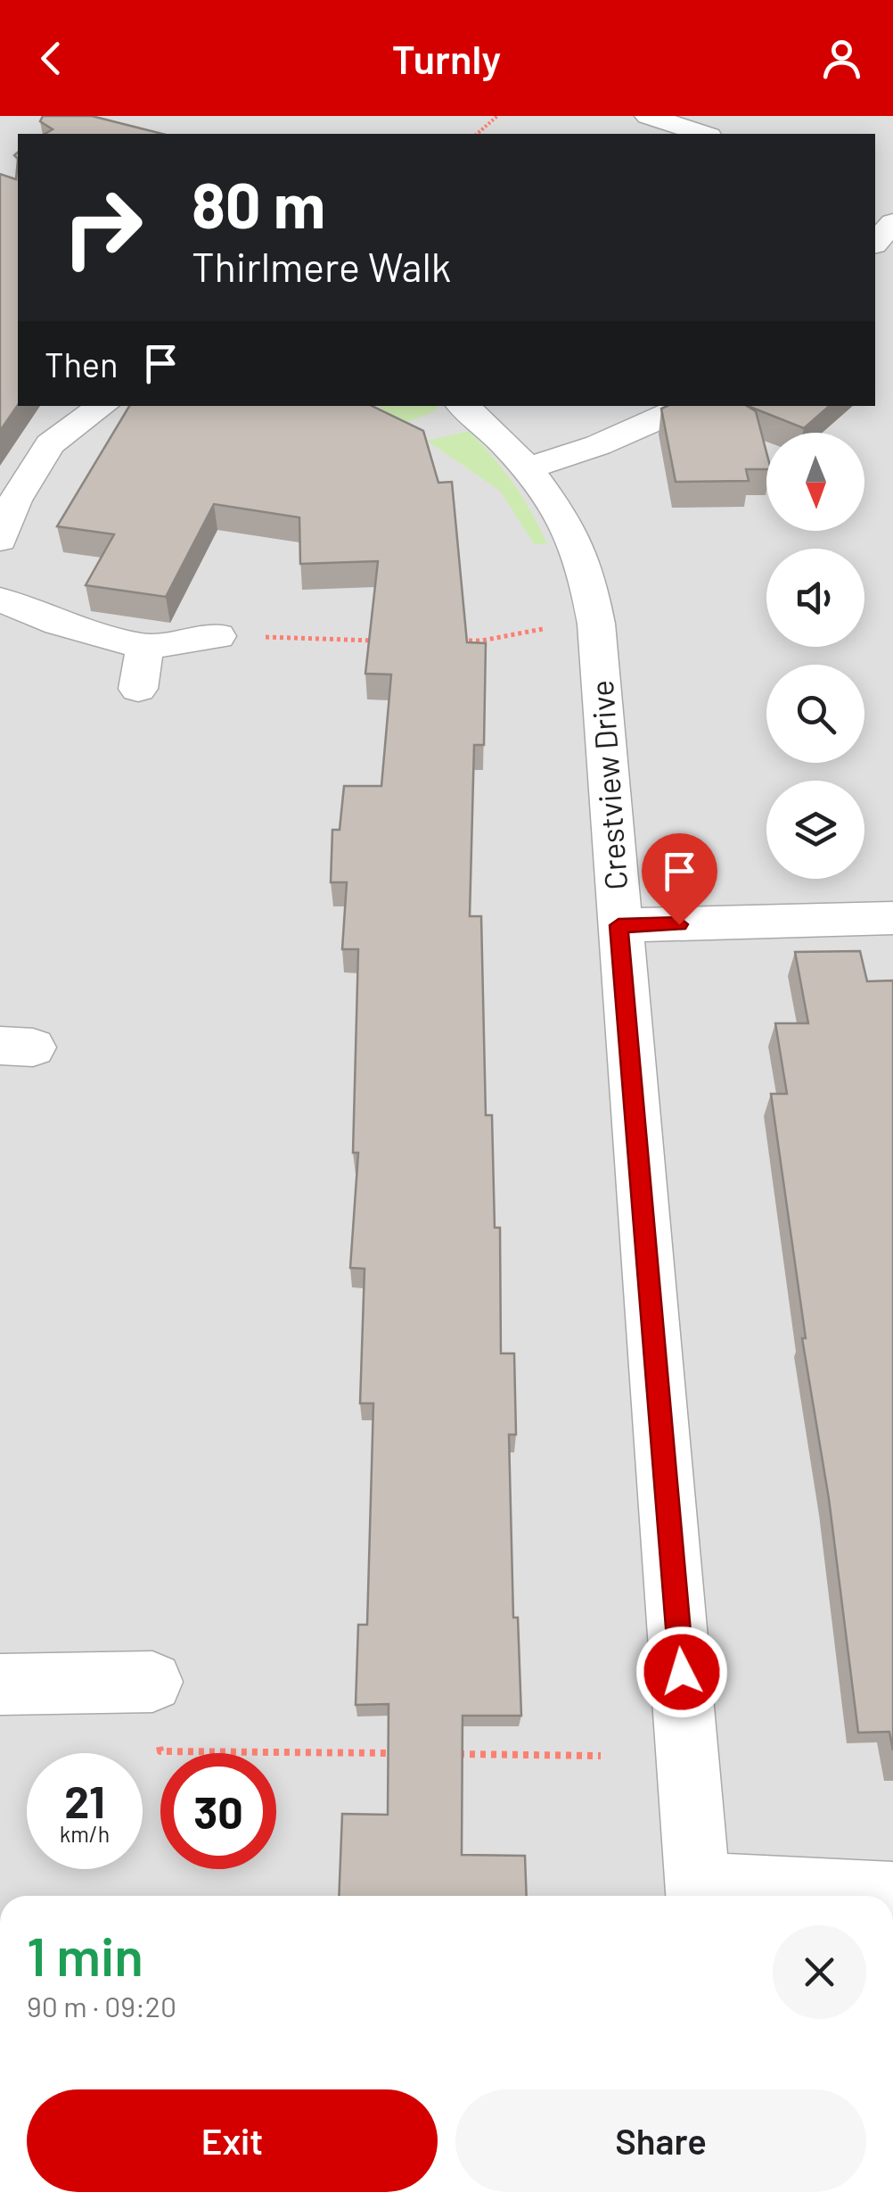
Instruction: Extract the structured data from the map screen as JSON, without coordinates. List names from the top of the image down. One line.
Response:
{"streets":{"street":["Crestview Drive"]},"north":"bottom","page":{"header":"Turnly","turn":["80 m","Thirlmere Walk"],"then":"Then","speed":"21 km/h","limit":"30","heading":["1 min","90 m · 09:20"],"buttons":["Exit","Share"]}}
